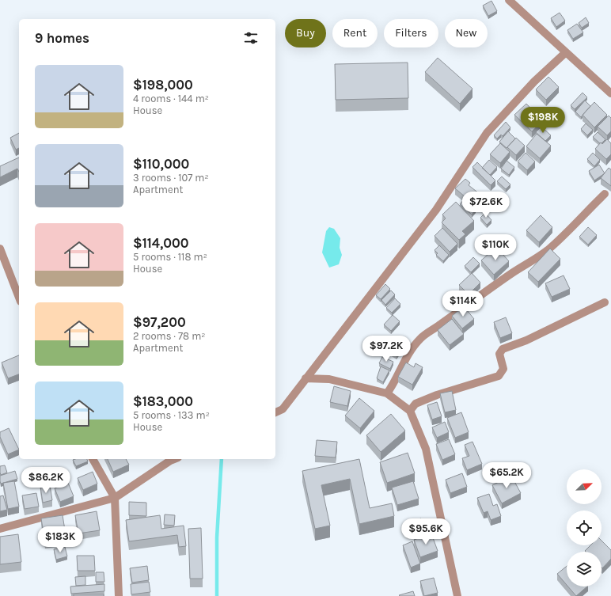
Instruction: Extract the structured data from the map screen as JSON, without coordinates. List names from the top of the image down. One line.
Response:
{"north":"top right","page":{"chip":["Buy","Rent","Filters","New"],"heading":"9 homes","list":[{"name":"$198,000","note":"4 rooms · 144 m² · House"},{"name":"$110,000","note":"3 rooms · 107 m² · Apartment"},{"name":"$114,000","note":"5 rooms · 118 m² · House"},{"name":"$97,200","note":"2 rooms · 78 m² · Apartment"},{"name":"$183,000","note":"5 rooms · 133 m² · House"}],"price":["$198K","$72.6K","$110K","$114K","$97.2K","$65.2K","$86.2K","$95.6K","$183K"]}}
